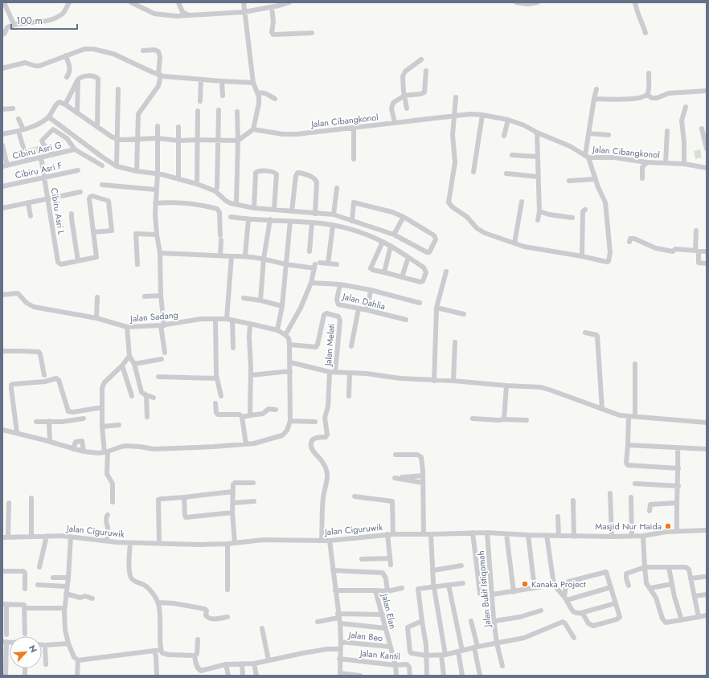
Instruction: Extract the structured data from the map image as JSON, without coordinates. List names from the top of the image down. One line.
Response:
{"streets":{"street":["Jalan Cibangkonol","Cibiru Asri G","Cibiru Asri F","Cibiru Asri L","Jalan Dahlia","Jalan Sadang","Jalan Melati","Jalan Ciguruwik","Jalan Bukit Istiqomah","Jalan Elan","Jalan Beo","Jalan Kantil"]},"crossings":[["Cibiru Asri G","Cibiru Asri L"],["Cibiru Asri F","Cibiru Asri L"],["Jalan Ciguruwik","Jalan Bukit Istiqomah"],["Jalan Elan","Jalan Beo"],["Jalan Elan","Jalan Kantil"]],"places":["Masjid Nur Haida","Kanaka Project"],"scale_bar":"100 m","north":"top right"}
